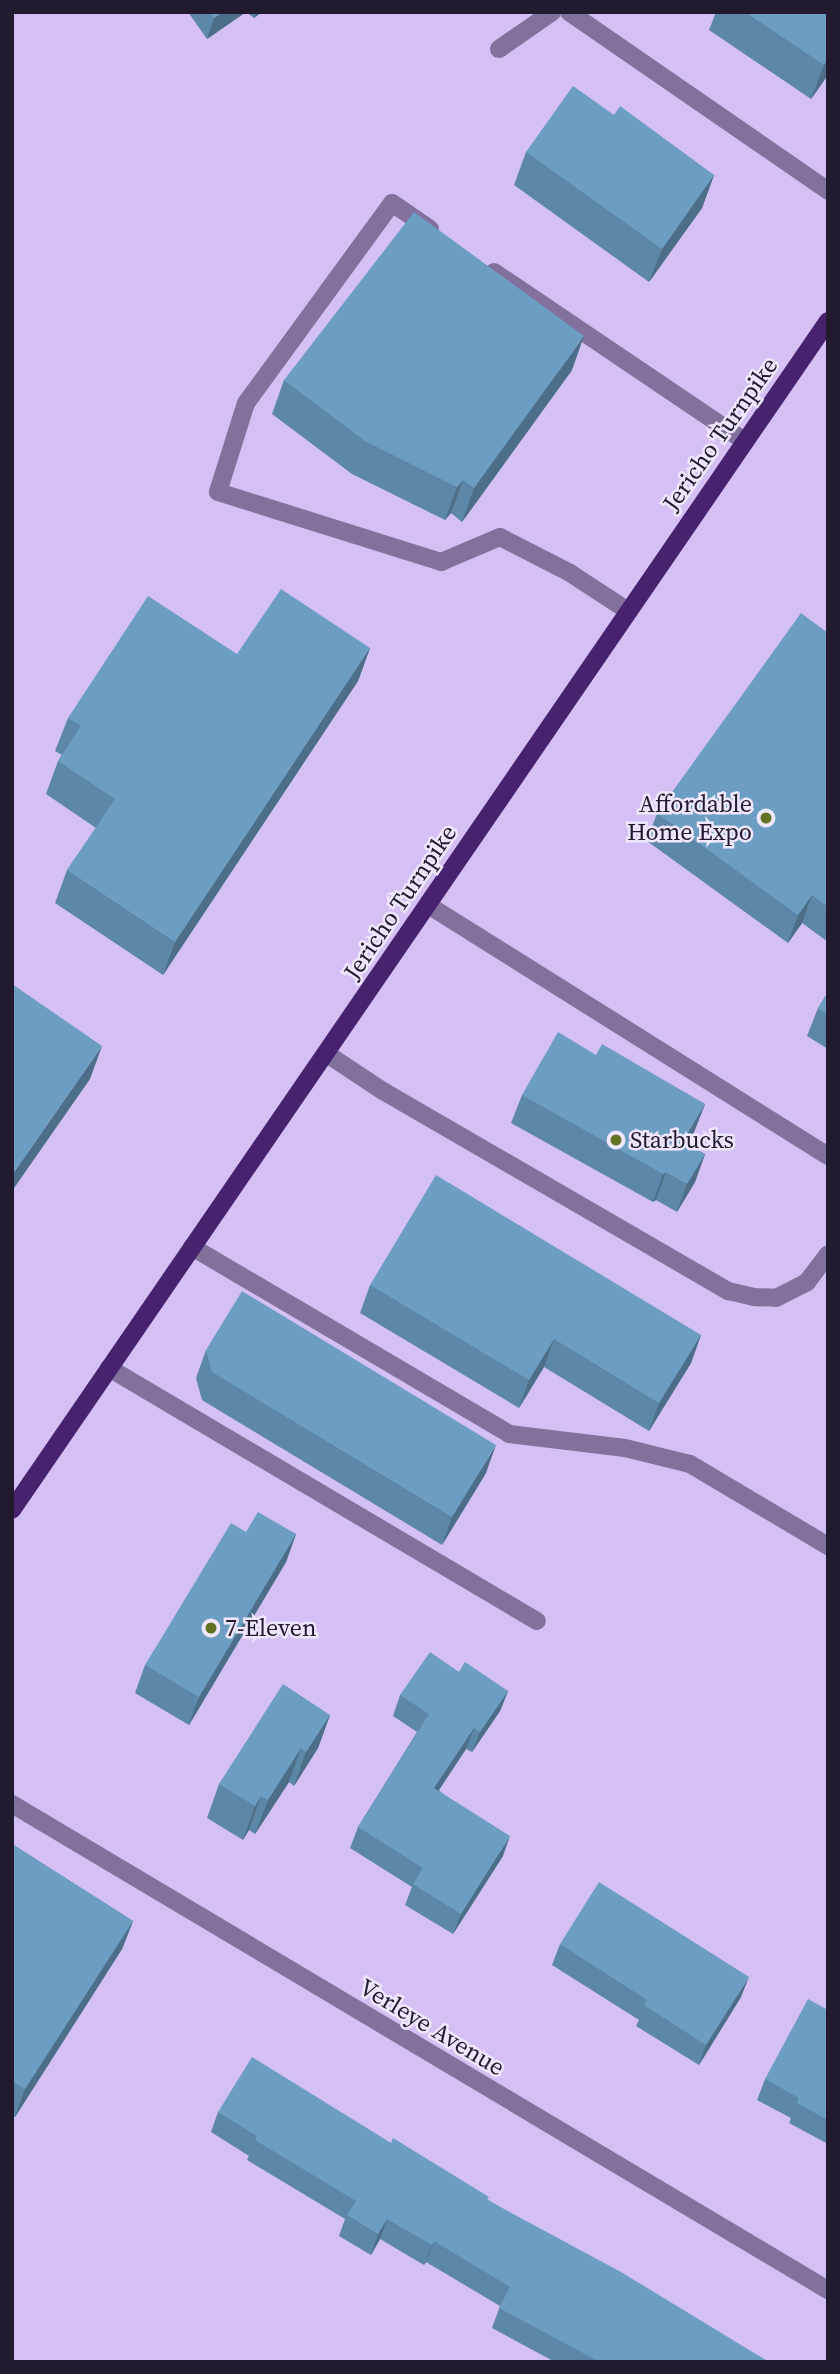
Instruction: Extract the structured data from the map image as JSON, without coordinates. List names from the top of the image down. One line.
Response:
{"streets":{"main road":["Jericho Turnpike"],"street":["Verleye Avenue"]},"places":["Affordable Home Expo","Starbucks","7-Eleven"]}
